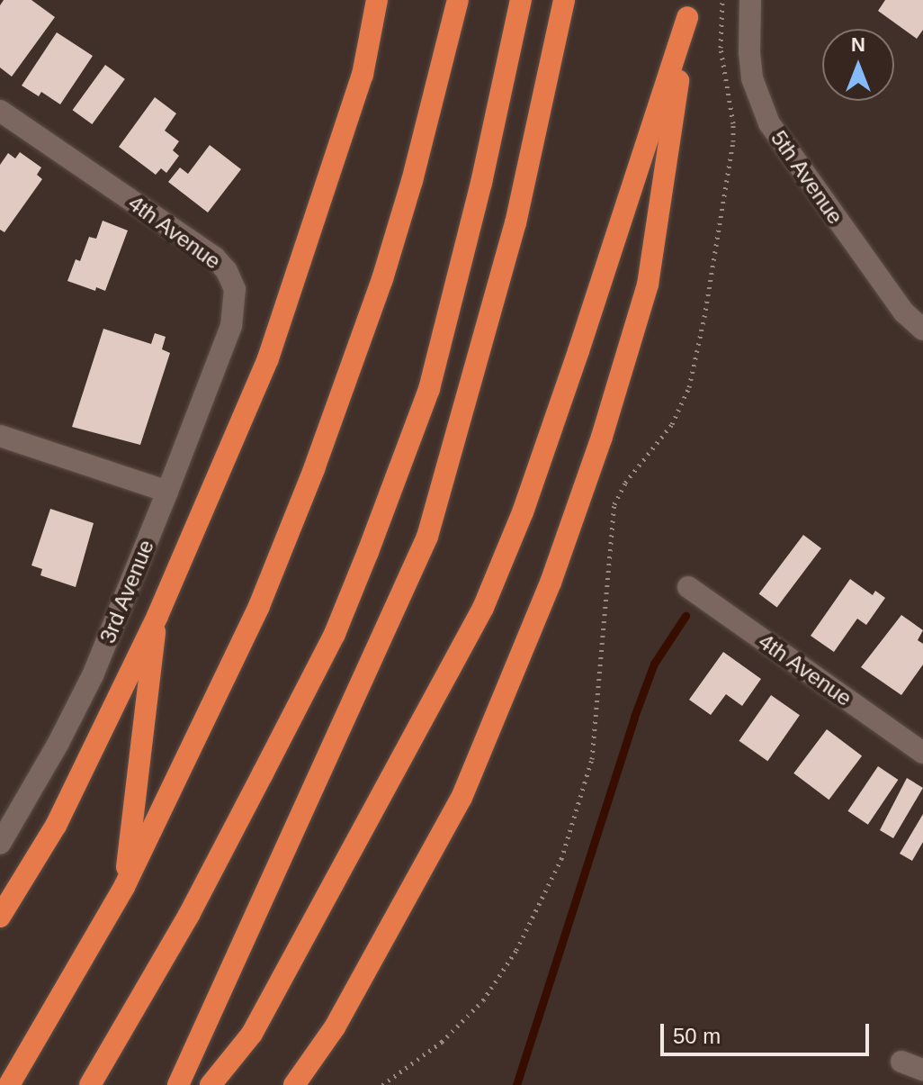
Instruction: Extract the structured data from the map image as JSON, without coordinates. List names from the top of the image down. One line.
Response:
{"streets":{"street":["5th Avenue","4th Avenue","3rd Avenue"]},"crossings":[["4th Avenue","3rd Avenue"]],"scale_bar":"50 m","north":"top"}
